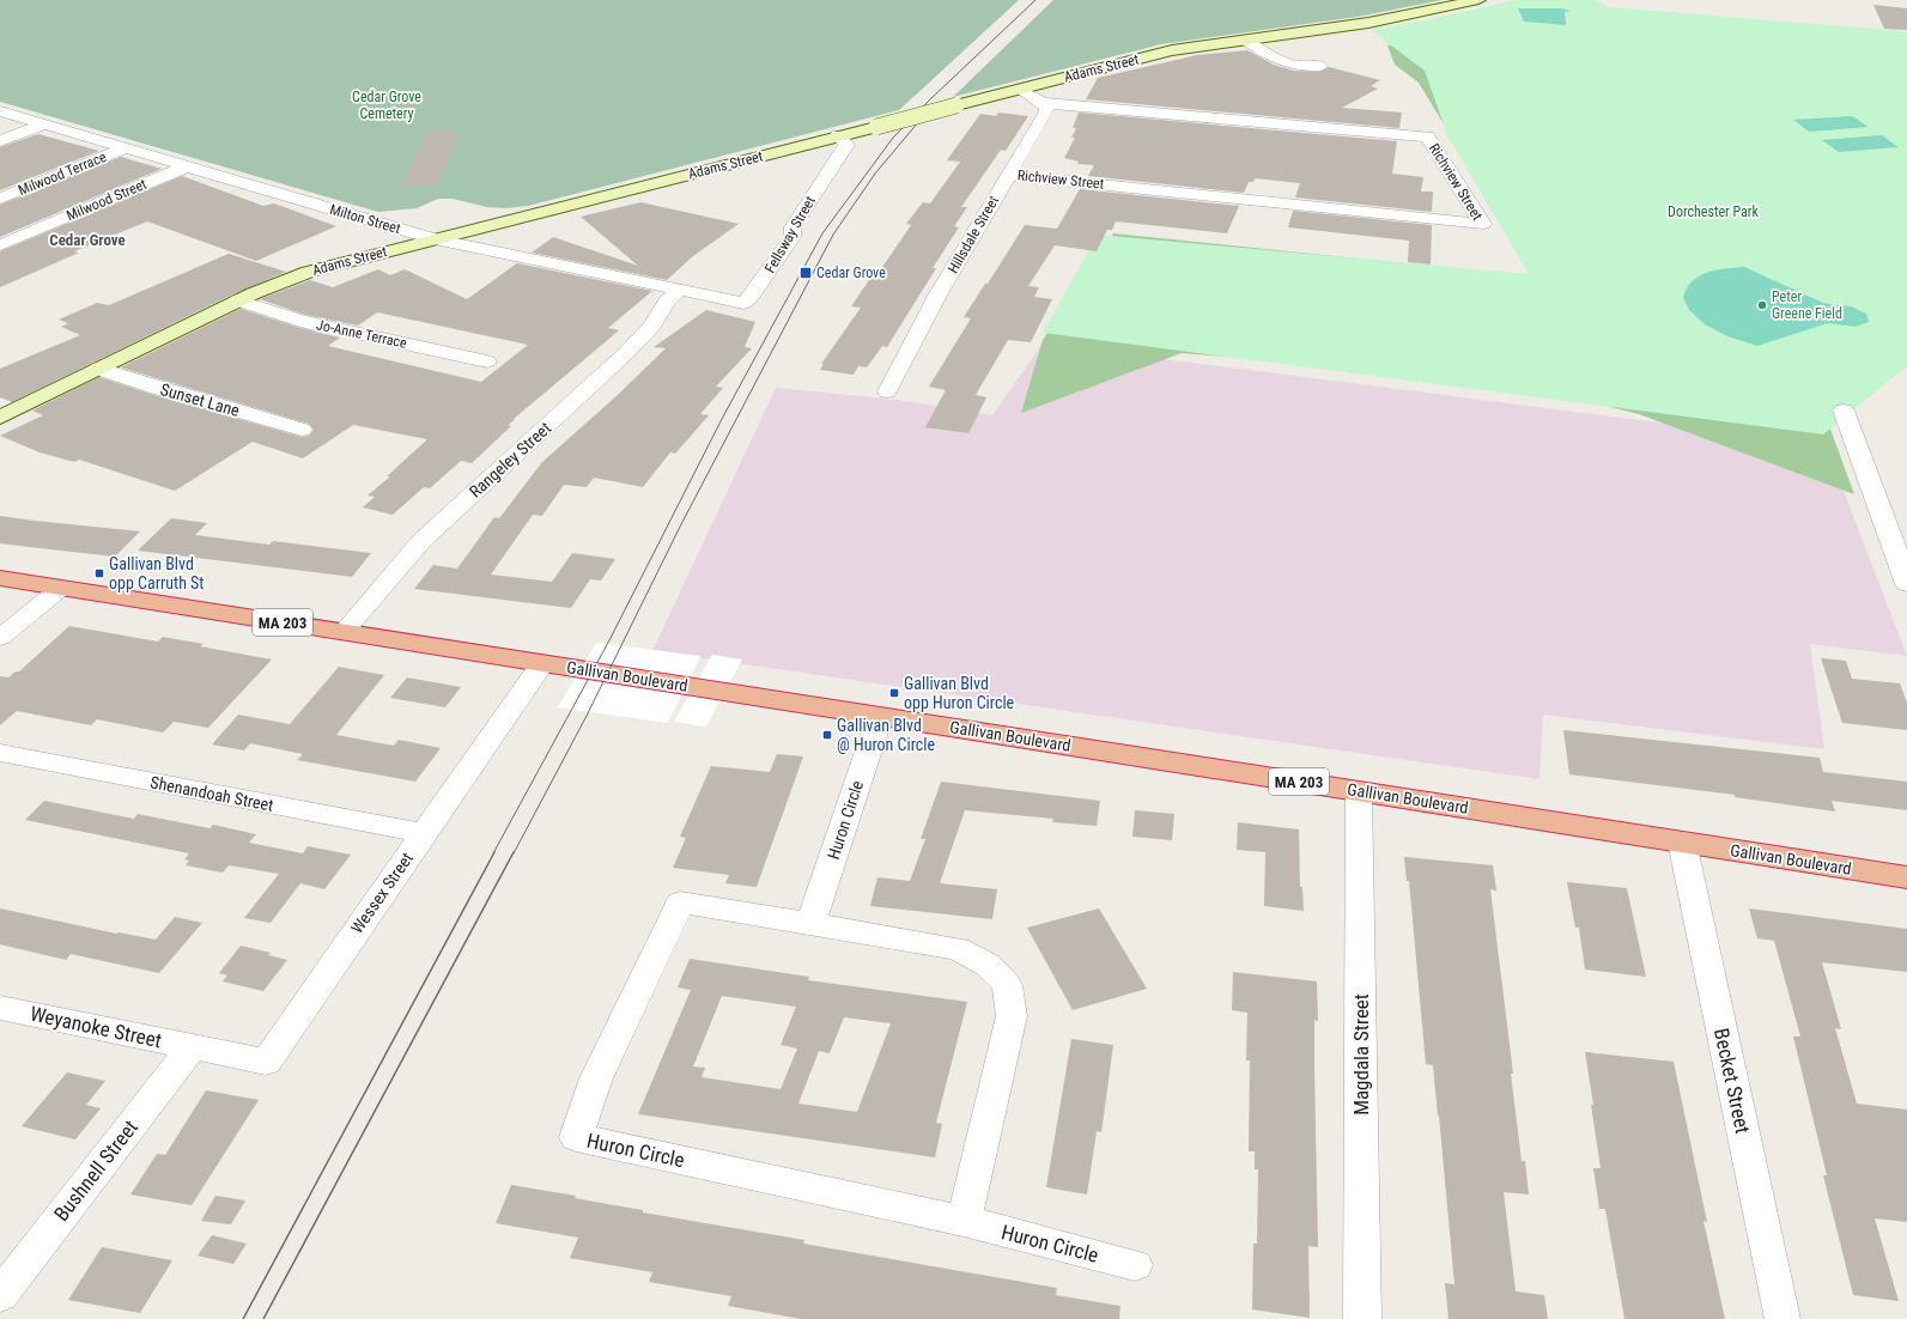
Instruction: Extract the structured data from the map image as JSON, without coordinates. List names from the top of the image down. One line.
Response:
{"streets":{"highway":["MA 203","Gallivan Boulevard"],"main road":["Adams Street"],"street":["Milwood Terrace","Richview Street","Milwood Street","Milton Street","Fellsway Street","Hillsdale Street","Jo-Anne Terrace","Sunset Lane","Rangeley Street","Shenandoah Street","Huron Circle","Wessex Street","Weyanoke Street","Magdala Street","Becket Street","Bushnell Street"]},"crossings":[["Adams Street","Milton Street"],["Adams Street","Fellsway Street"],["Adams Street","Jo-Anne Terrace"],["Adams Street","Sunset Lane"],["Milwood Terrace","Milton Street"],["Richview Street","Hillsdale Street"],["Milwood Street","Milton Street"],["Milton Street","Fellsway Street"],["Milton Street","Rangeley Street"],["Rangeley Street","Gallivan Boulevard"],["Gallivan Boulevard","Huron Circle"],["Gallivan Boulevard","Wessex Street"],["Gallivan Boulevard","Magdala Street"],["Gallivan Boulevard","Becket Street"],["Shenandoah Street","Wessex Street"],["Wessex Street","Weyanoke Street"],["Wessex Street","Bushnell Street"],["Weyanoke Street","Bushnell Street"]],"districts":["Cedar Grove"],"parks":["Cedar Grove Cemetery","Dorchester Park"],"places":{"transit":["Cedar Grove","Gallivan Blvd opp Carruth St","Gallivan Blvd opp Huron Circle","Gallivan Blvd @ Huron Circle"],"other":["Peter Greene Field"]}}
